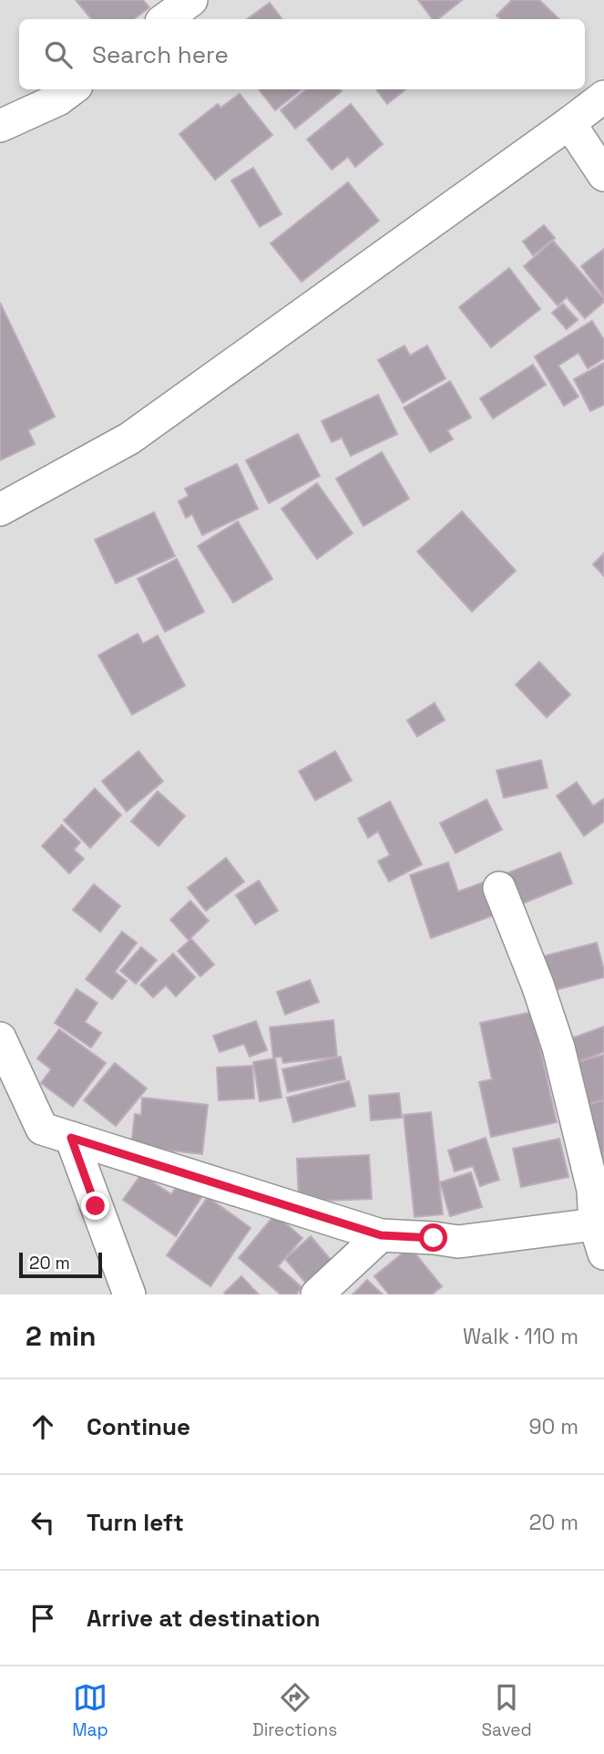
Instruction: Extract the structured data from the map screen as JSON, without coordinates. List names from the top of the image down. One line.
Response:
{"scale_bar":"20 m","page":{"search":"Search here","scale":"20 m","heading":["2 min","Walk · 110 m"],"list":[["Continue","90 m"],["Turn left","20 m"],"Arrive at destination"],"nav":["Map","Directions","Saved"]}}
